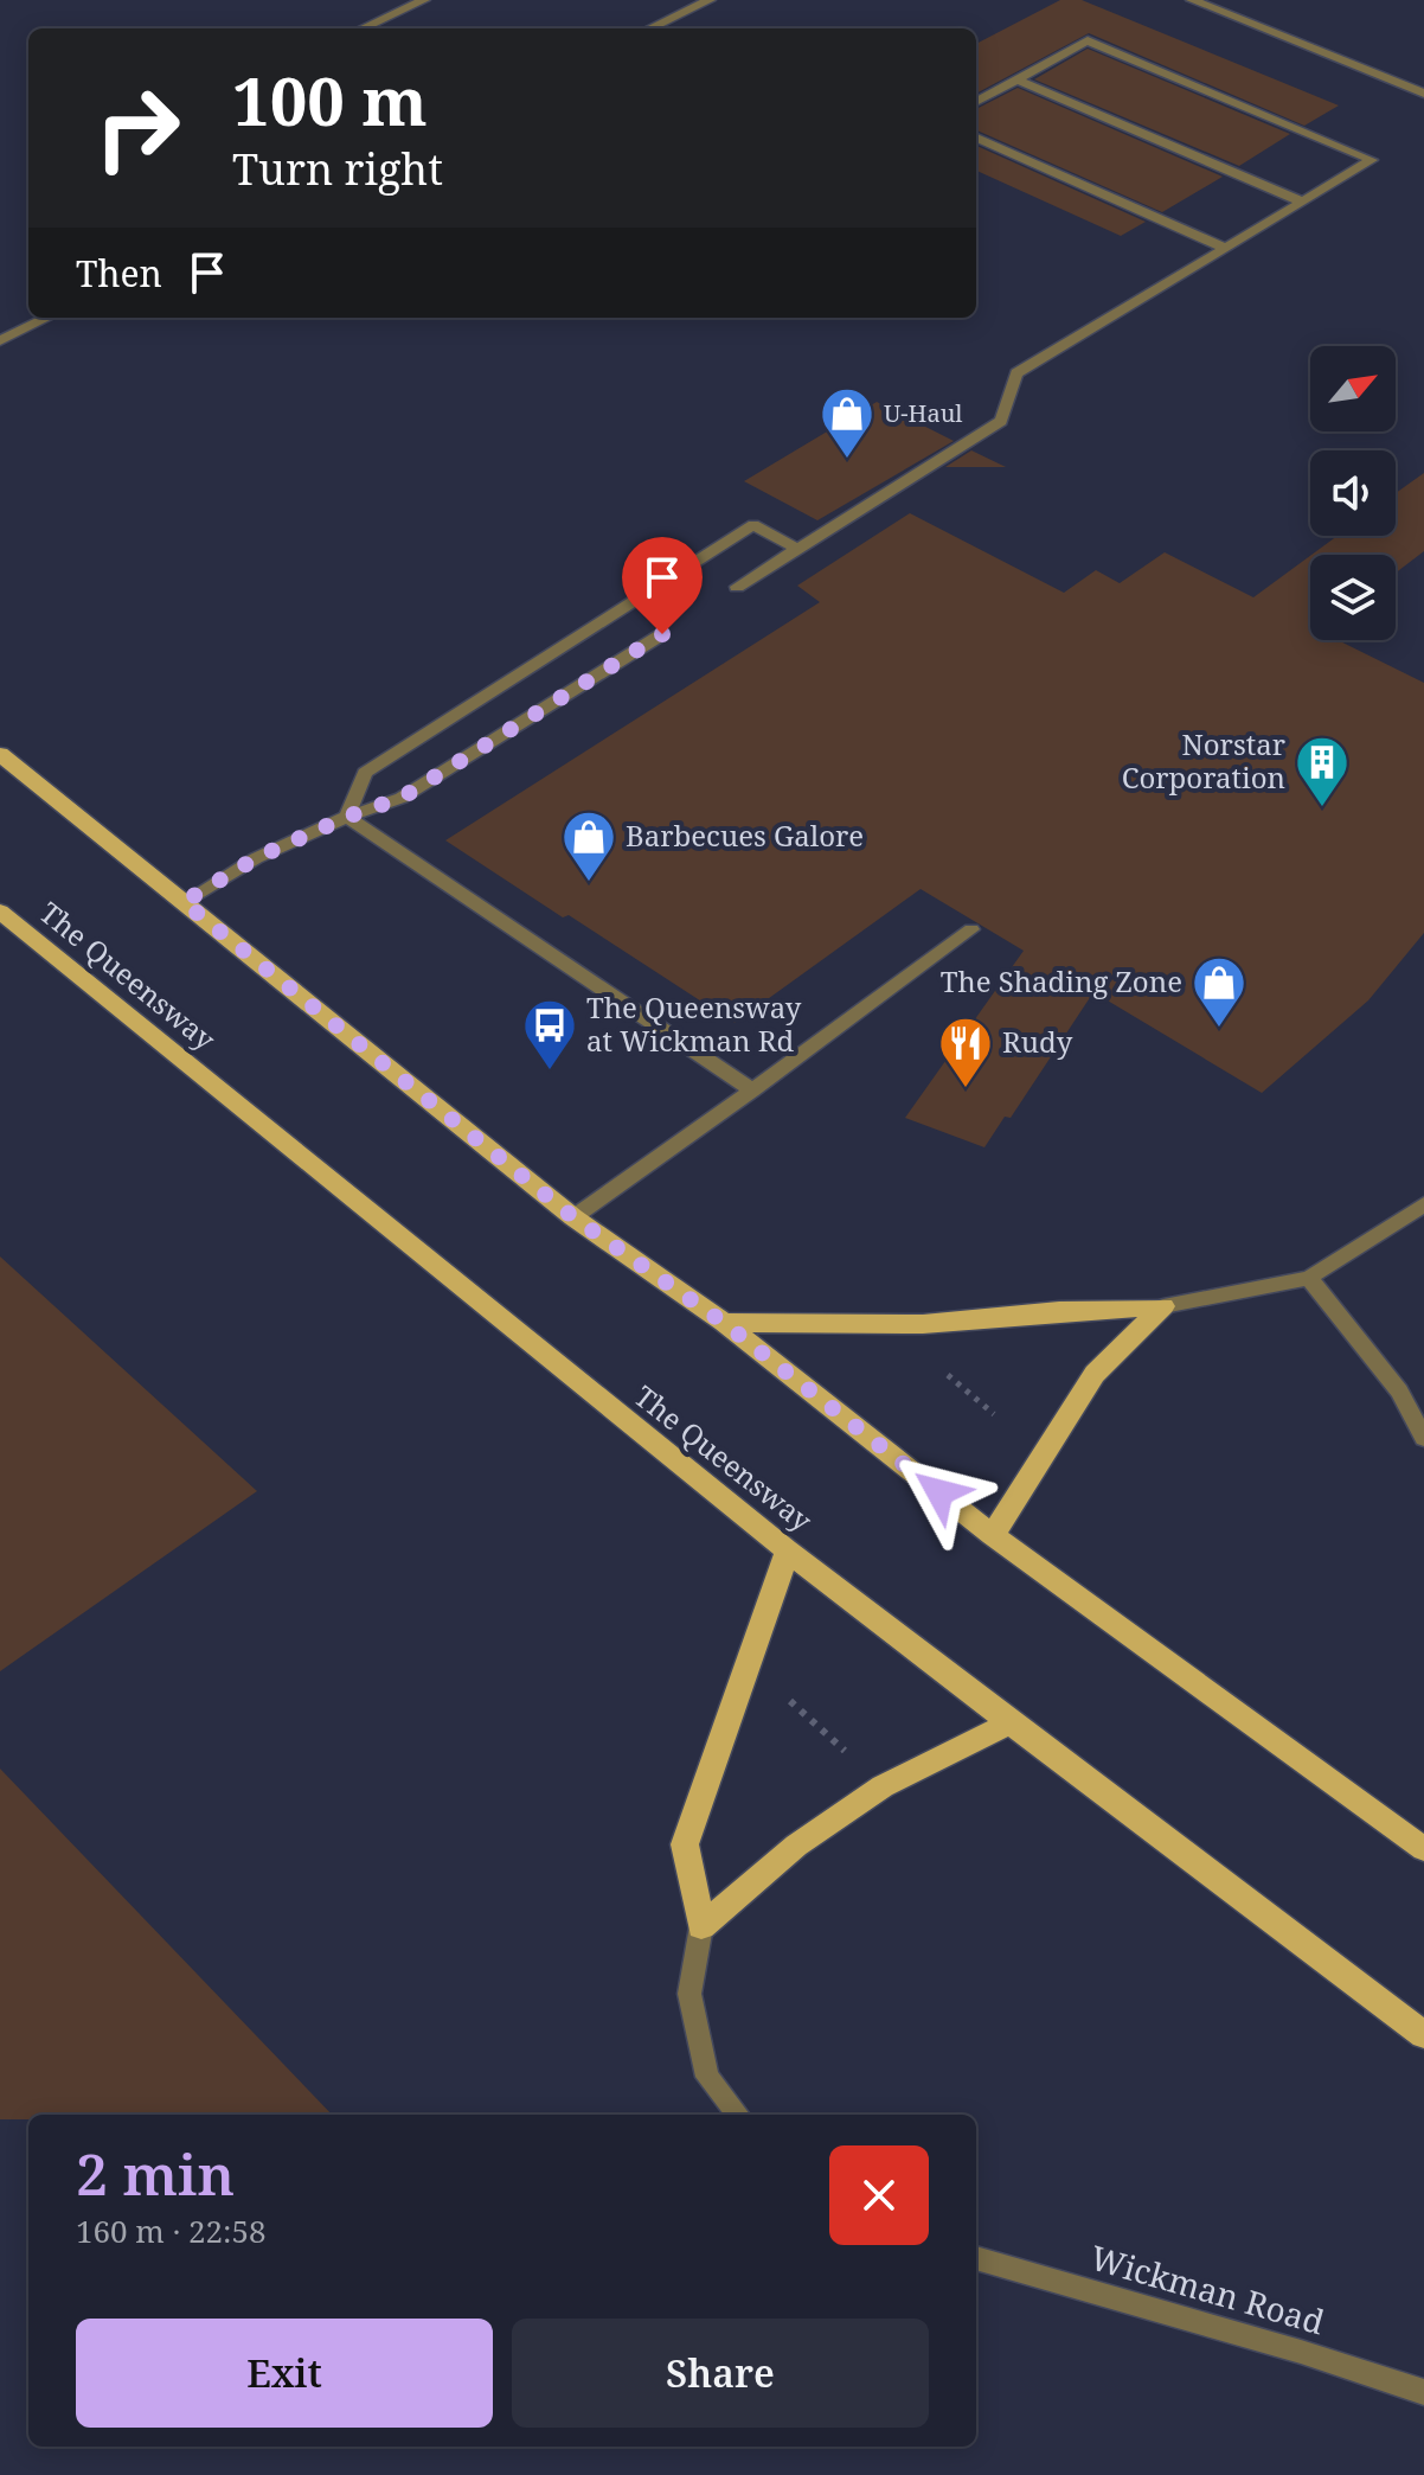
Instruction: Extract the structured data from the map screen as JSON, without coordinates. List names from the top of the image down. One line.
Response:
{"streets":{"main road":["The Queensway"],"street":["Wickman Road"]},"places":{"shop":["U-Haul","Barbecues Galore","The Shading Zone"],"building":["Norstar Corporation"],"bus stop":["The Queensway at Wickman Rd"],"restaurant":["Rudy"]},"north":"top right","page":{"turn":["100 m","Turn right"],"then":"Then","heading":["2 min","160 m · 22:58"],"buttons":["Exit","Share"]}}
